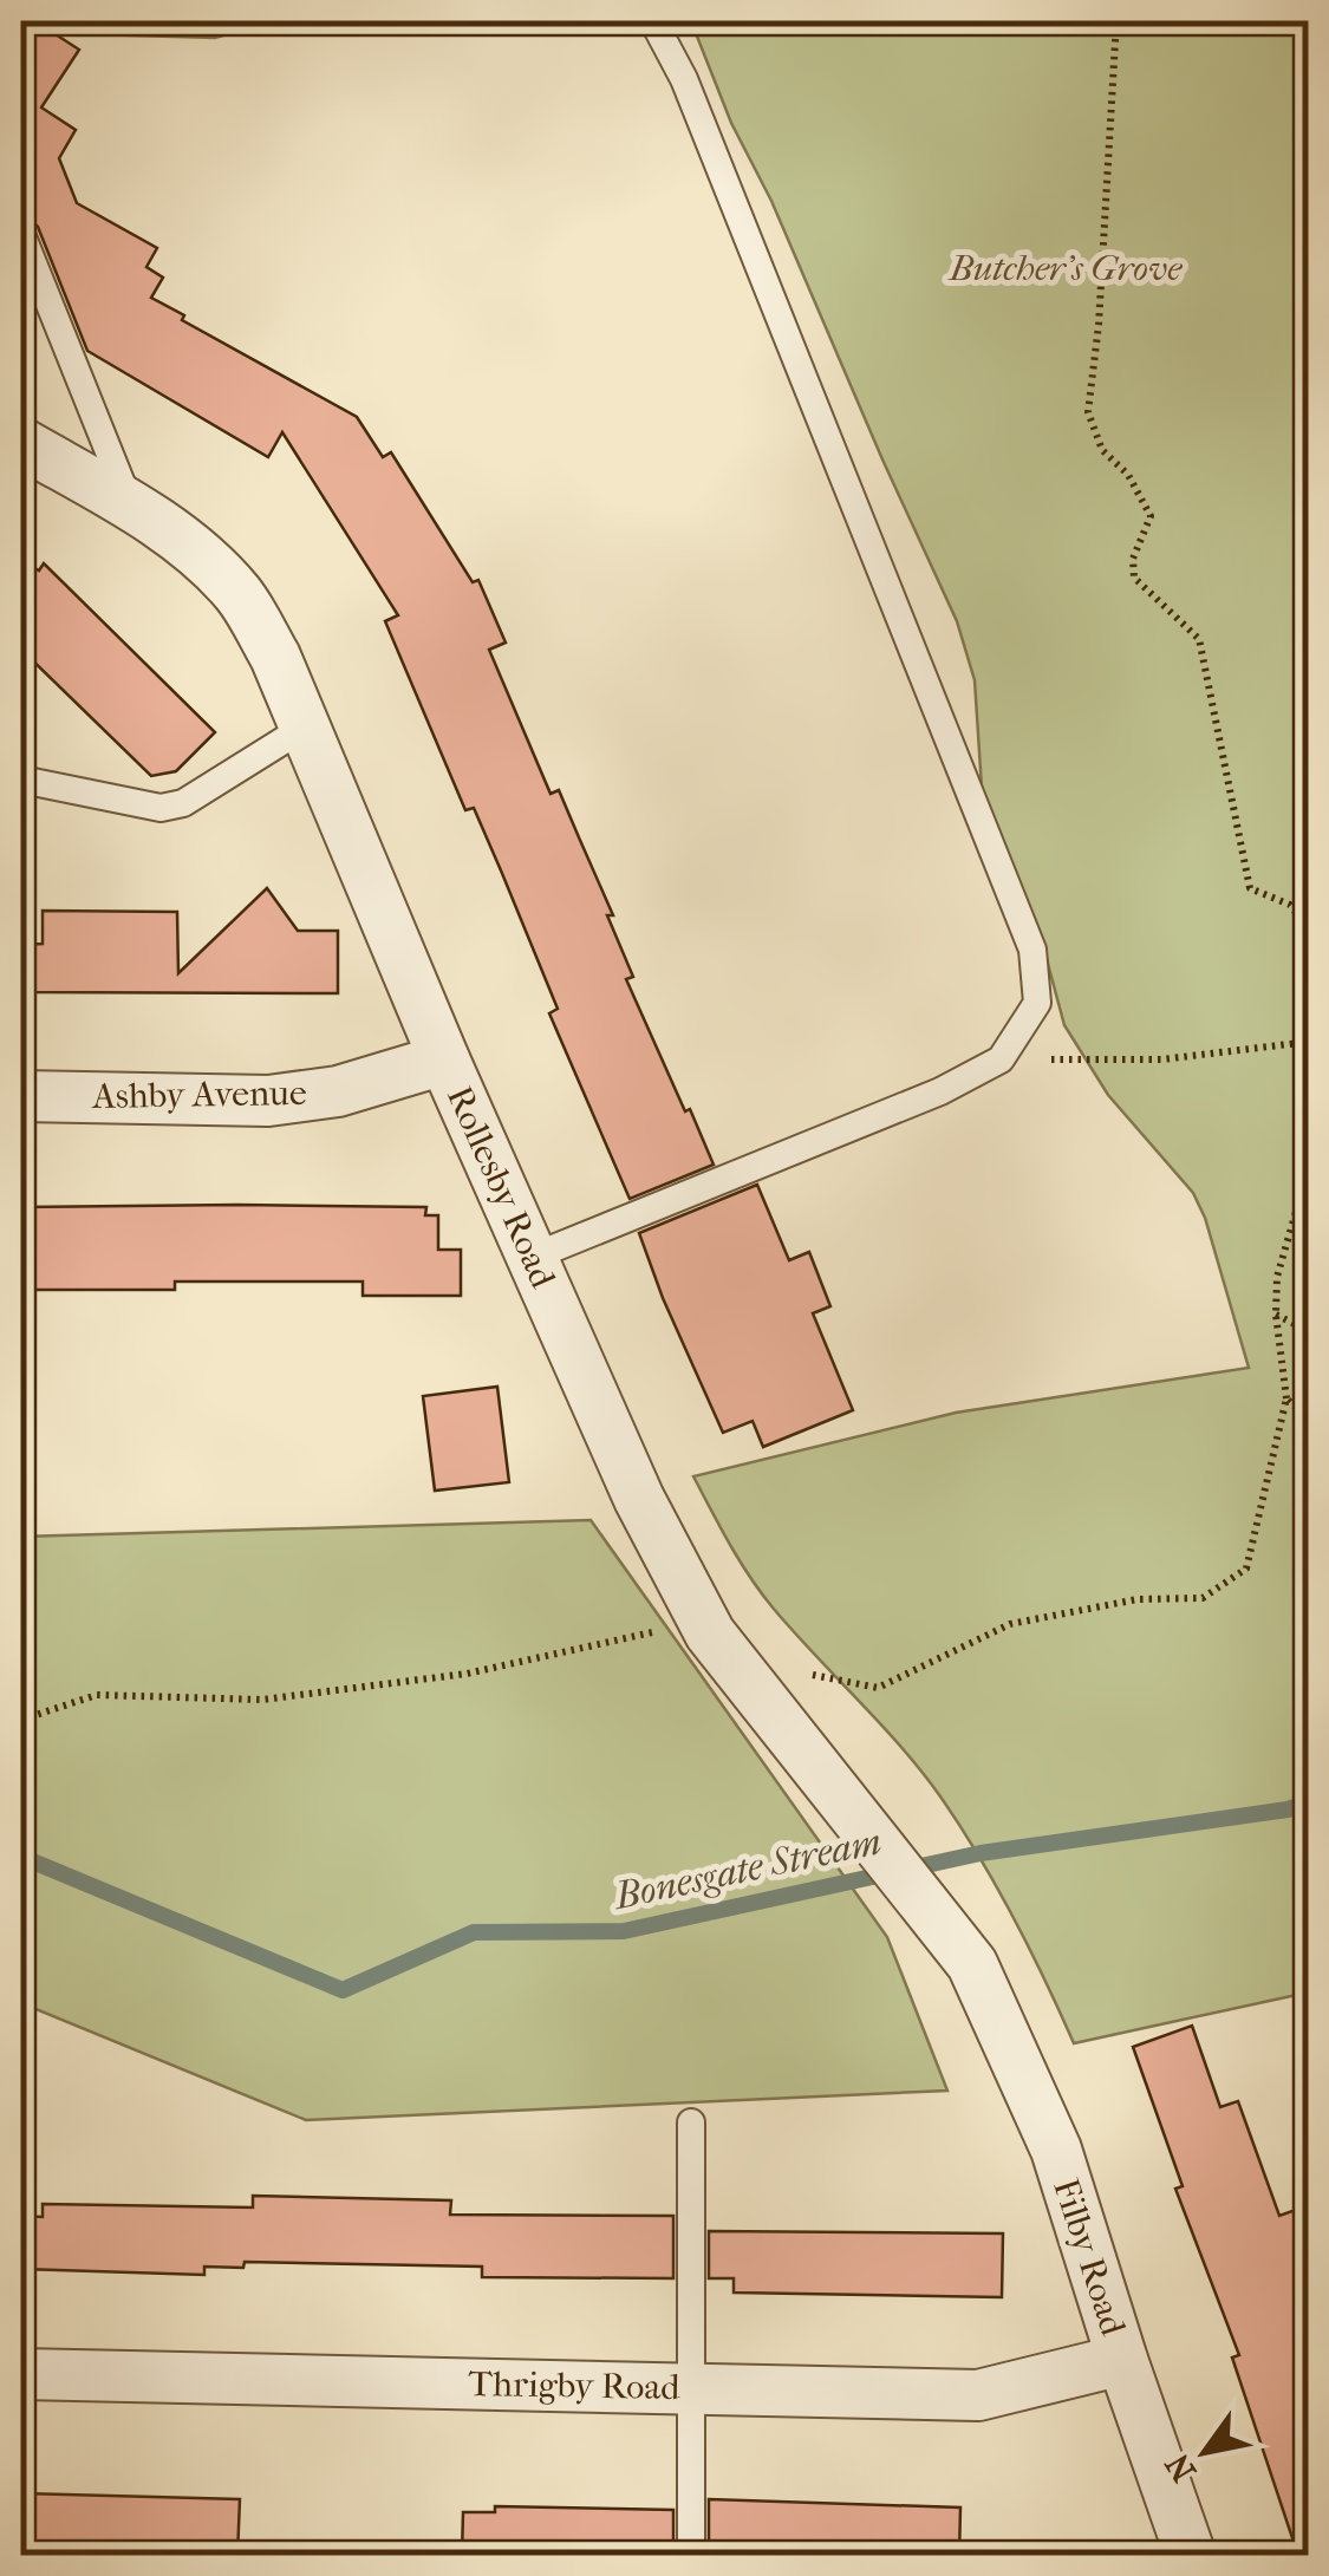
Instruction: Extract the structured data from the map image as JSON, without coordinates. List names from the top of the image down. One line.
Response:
{"streets":{"street":["Ashby Avenue","Rollesby Road","Filby Road","Thrigby Road"]},"crossings":[["Ashby Avenue","Rollesby Road"],["Rollesby Road","Filby Road"],["Filby Road","Thrigby Road"]],"water":["Bonesgate Stream"],"parks":["Butcher's Grove"],"north":"bottom left"}
